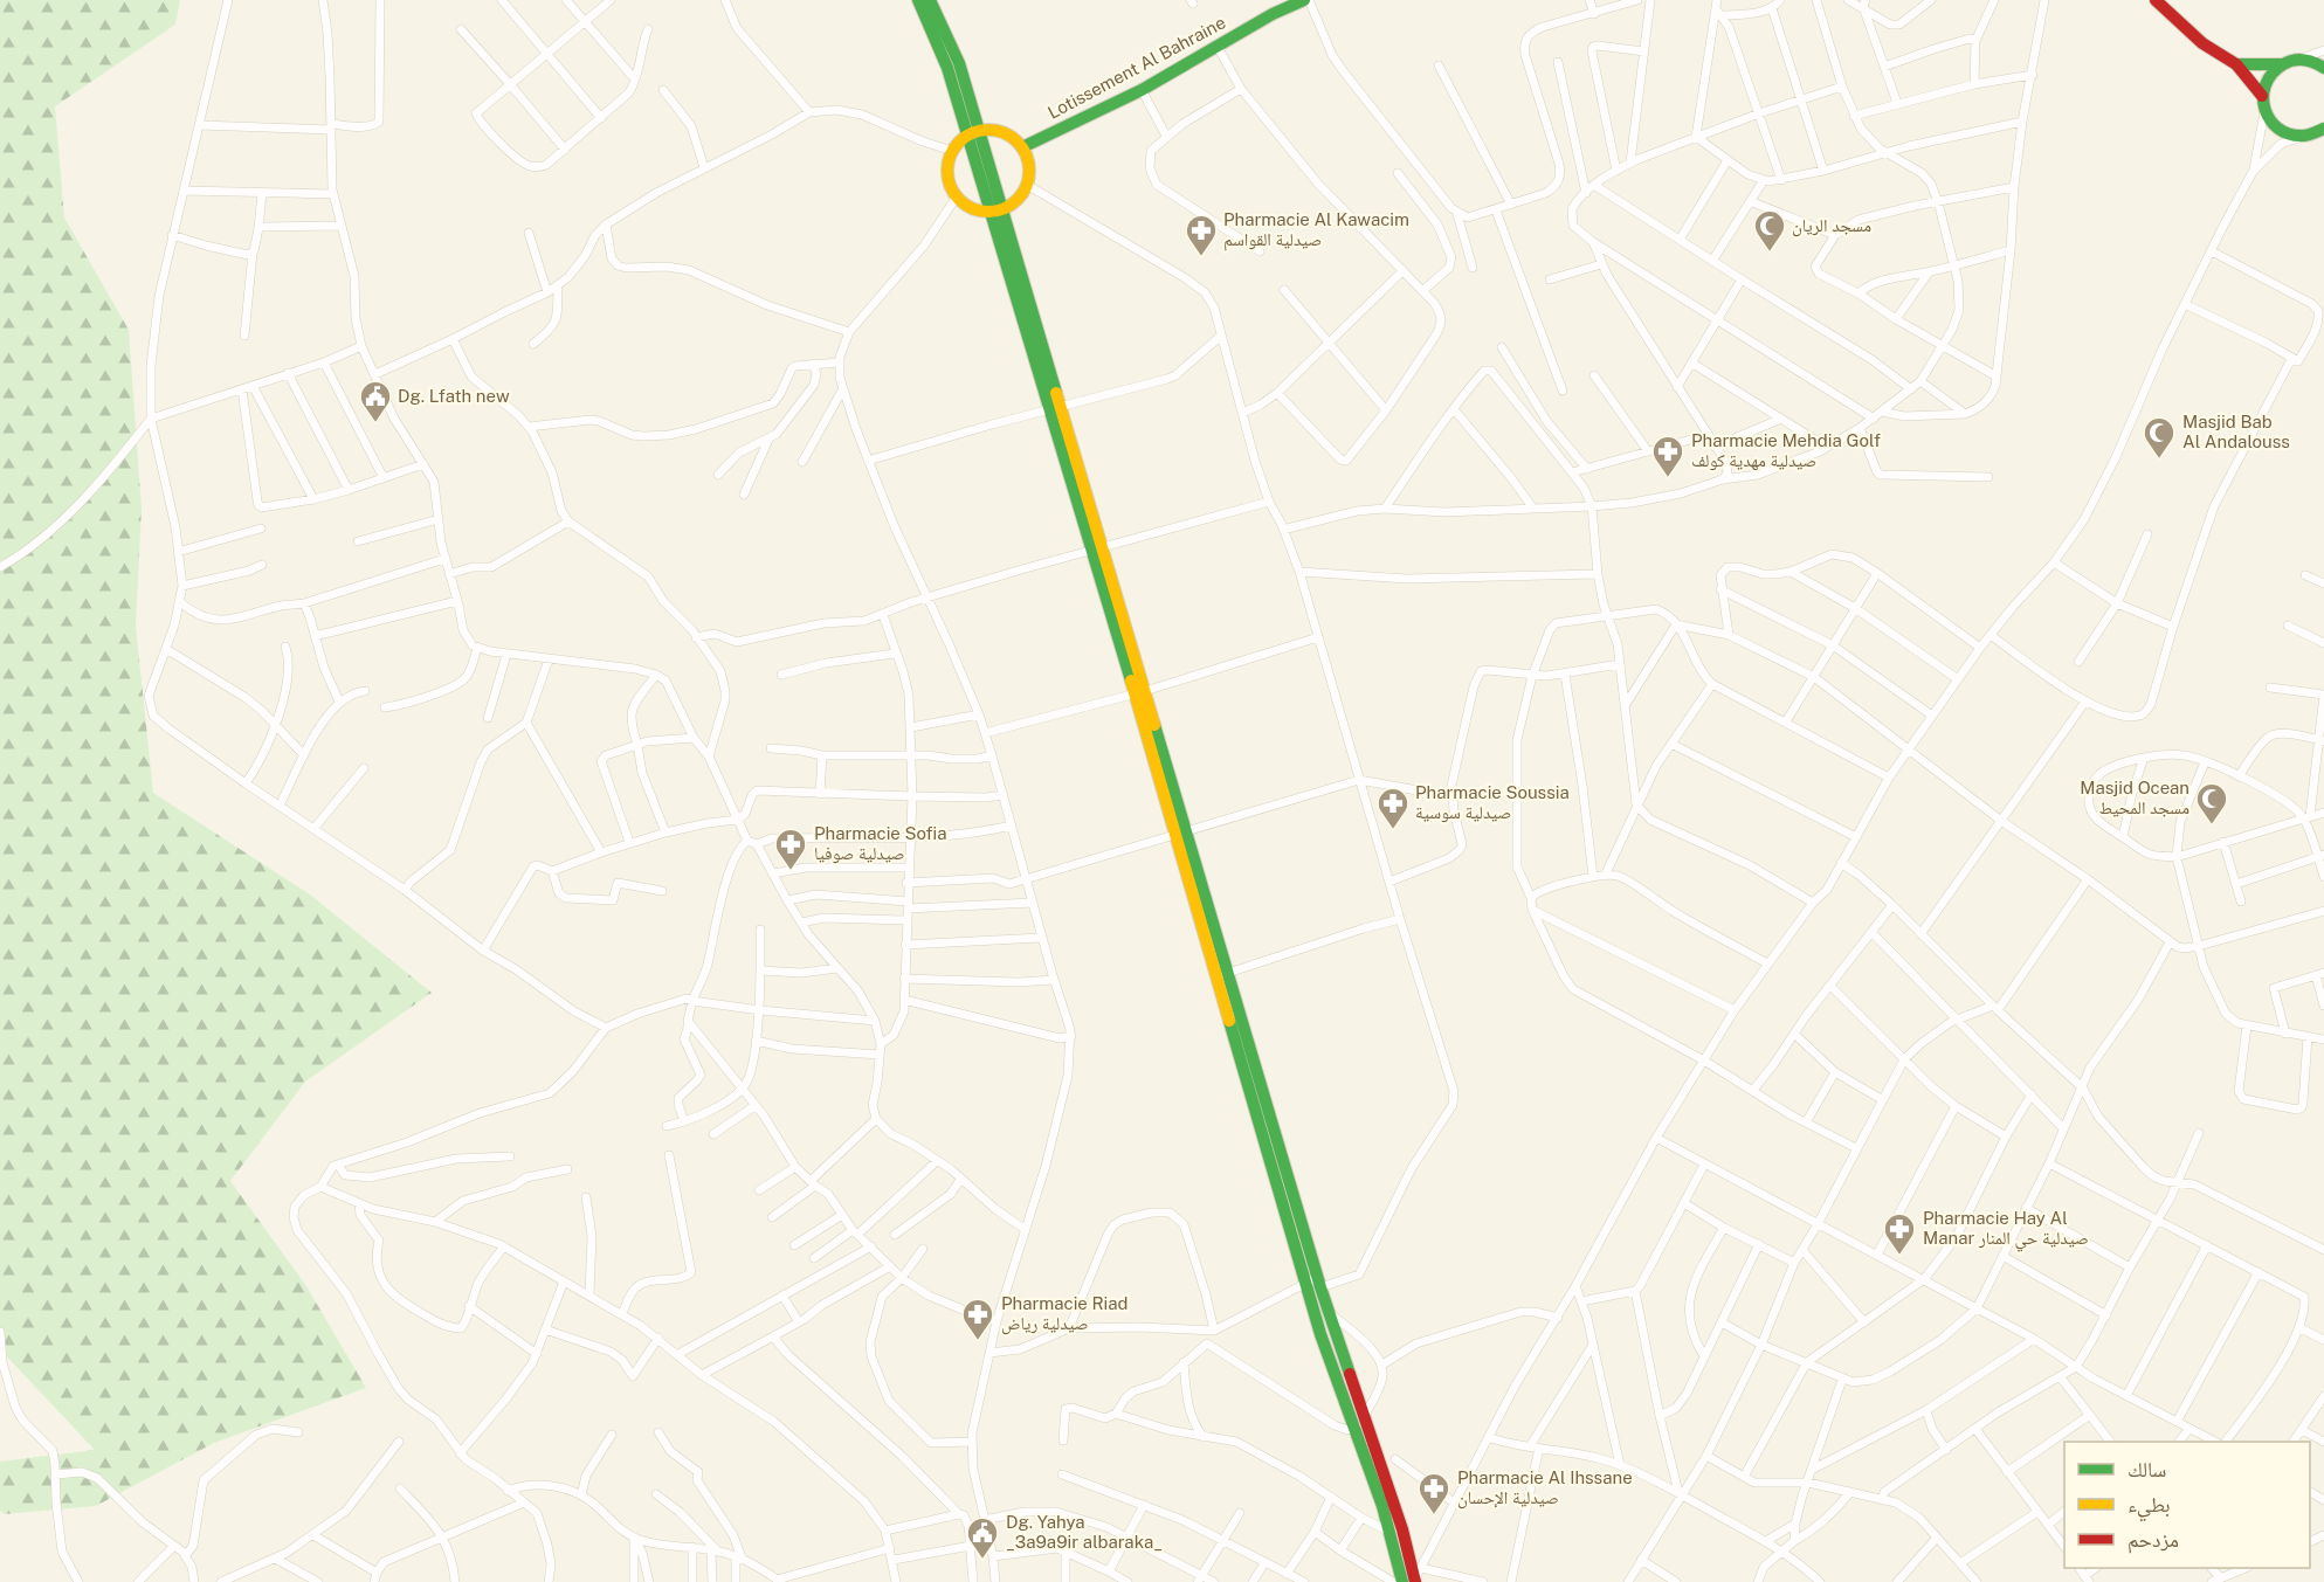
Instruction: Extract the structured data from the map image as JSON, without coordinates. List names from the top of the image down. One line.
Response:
{"streets":{"main road":["Lotissement Al Bahraine"]},"places":{"mosque":["مسجد الريان","Masjid Bab Al Andalouss","Masjid Ocean مسجد المحيط"],"pharmacy":["Pharmacie Al Kawacim صيدلية القواسم","Pharmacie Mehdia Golf صيدلية مهدية كولف","Pharmacie Soussia صيدلية سوسية","Pharmacie Sofia صيدلية صوفيا","Pharmacie Hay Al Manar صيدلية حي المنار","Pharmacie Riad صيدلية رياض","Pharmacie Al Ihssane صيدلية الإحسان"],"public building":["Dg. Lfath new","Dg. Yahya _3a9a9ir albaraka_"]},"legend":["سالك","بطيء","مزدحم"]}
